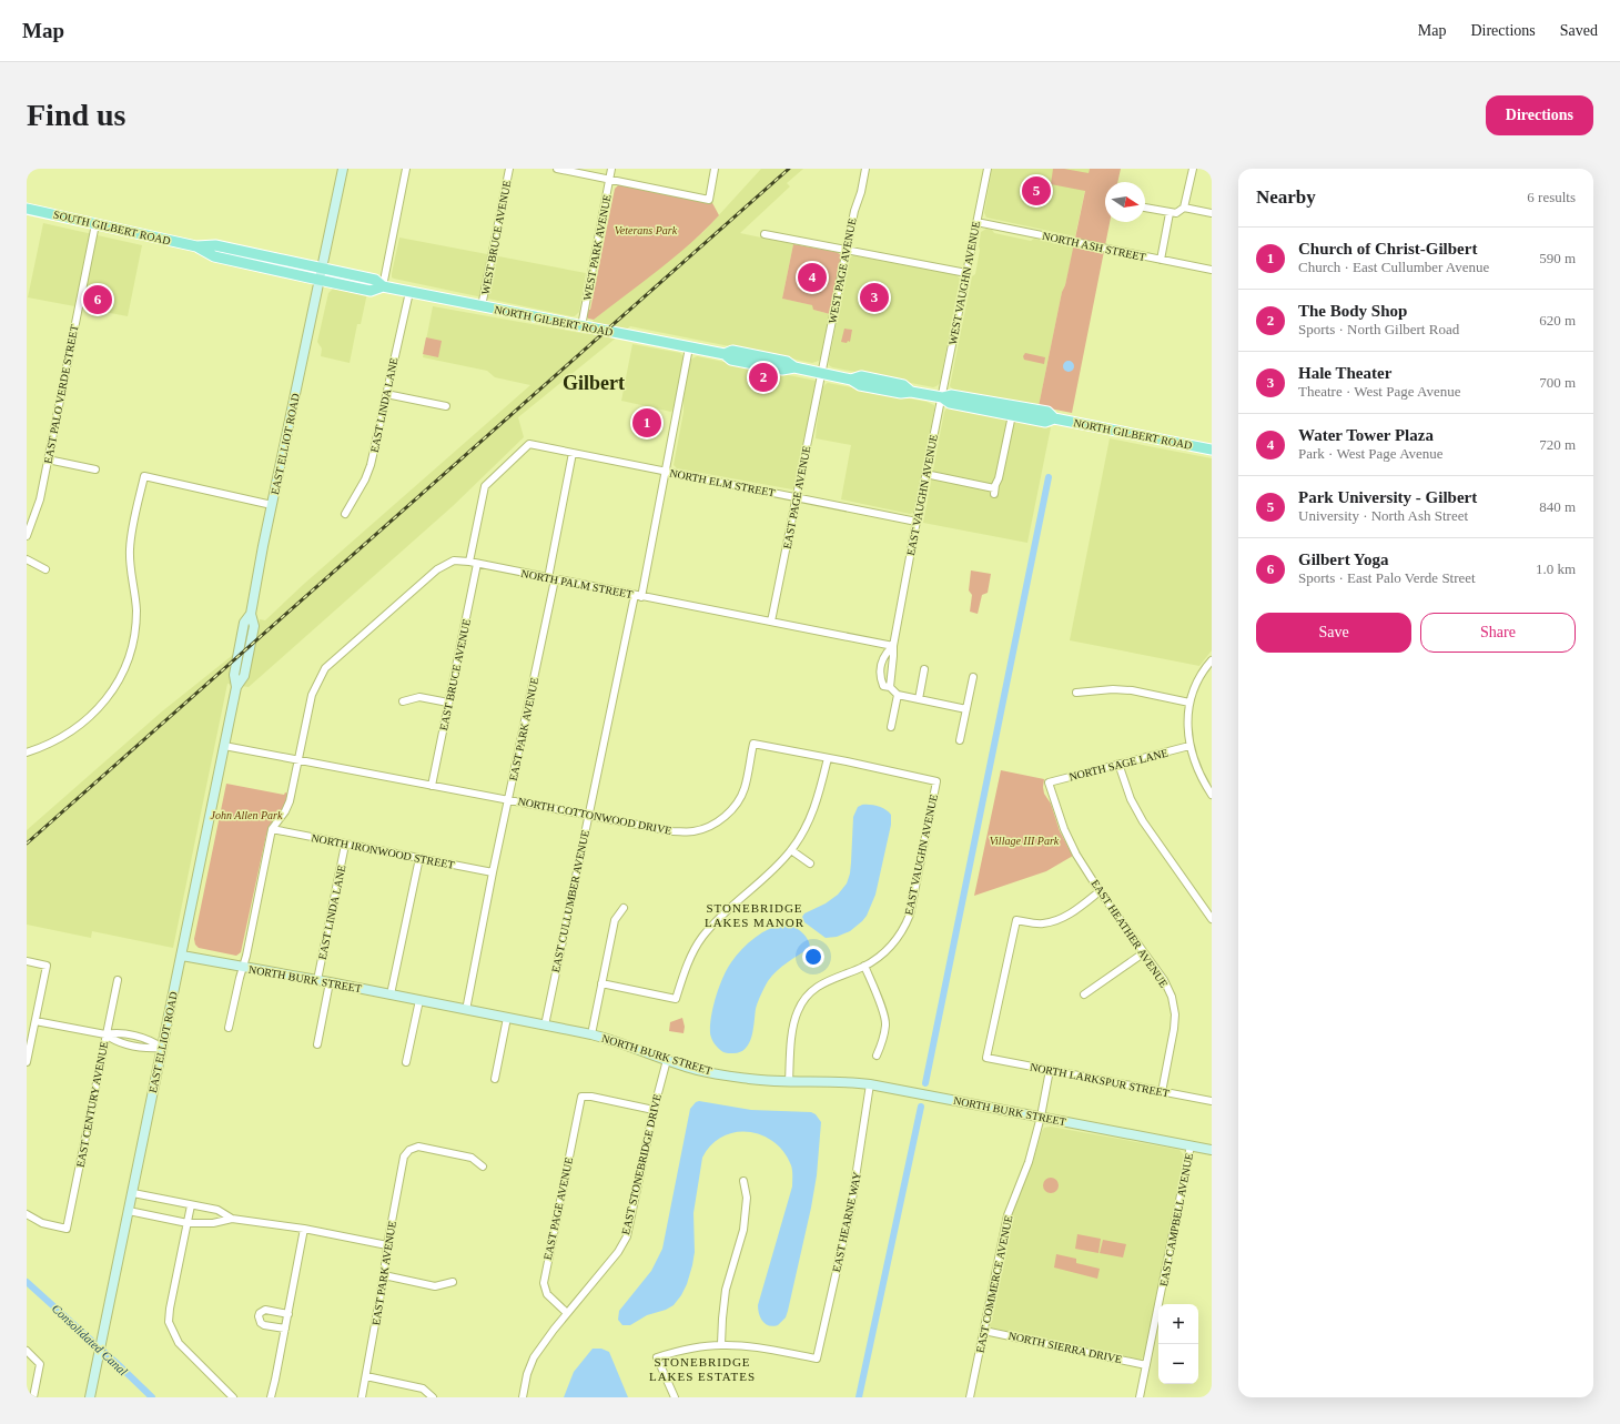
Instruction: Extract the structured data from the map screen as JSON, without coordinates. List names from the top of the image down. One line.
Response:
{"streets":{"main road":["SOUTH GILBERT ROAD","NORTH GILBERT ROAD","EAST ELLIOT ROAD","NORTH BURK STREET"],"street":["WEST BRUCE AVENUE","NORTH ASH STREET","WEST PARK AVENUE","WEST PAGE AVENUE","WEST VAUGHN AVENUE","EAST PALO VERDE STREET","EAST LINDA LANE","NORTH ELM STREET","EAST VAUGHN AVENUE","EAST PAGE AVENUE","NORTH PALM STREET","EAST BRUCE AVENUE","EAST PARK AVENUE","NORTH SAGE LANE","NORTH COTTONWOOD DRIVE","NORTH IRONWOOD STREET","EAST CULLUMBER AVENUE","EAST HEATHER AVENUE","NORTH LARKSPUR STREET","EAST CENTURY AVENUE","EAST STONEBRIDGE DRIVE","EAST CAMPBELL AVENUE","EAST HEARNE WAY","EAST COMMERCE AVENUE","NORTH SIERRA DRIVE"]},"crossings":[["SOUTH GILBERT ROAD","NORTH GILBERT ROAD"],["SOUTH GILBERT ROAD","EAST PALO VERDE STREET"],["SOUTH GILBERT ROAD","EAST ELLIOT ROAD"],["WEST BRUCE AVENUE","NORTH GILBERT ROAD"],["NORTH ASH STREET","WEST VAUGHN AVENUE"],["WEST PARK AVENUE","NORTH GILBERT ROAD"],["WEST PAGE AVENUE","NORTH GILBERT ROAD"],["WEST PAGE AVENUE","EAST PAGE AVENUE"],["WEST VAUGHN AVENUE","NORTH GILBERT ROAD"],["WEST VAUGHN AVENUE","EAST VAUGHN AVENUE"],["NORTH GILBERT ROAD","EAST LINDA LANE"],["NORTH GILBERT ROAD","EAST ELLIOT ROAD"],["NORTH GILBERT ROAD","EAST VAUGHN AVENUE"],["NORTH GILBERT ROAD","EAST PAGE AVENUE"],["NORTH GILBERT ROAD","EAST CULLUMBER AVENUE"],["EAST LINDA LANE","NORTH IRONWOOD STREET"],["EAST LINDA LANE","NORTH BURK STREET"],["EAST ELLIOT ROAD","NORTH COTTONWOOD DRIVE"],["EAST ELLIOT ROAD","NORTH BURK STREET"],["NORTH ELM STREET","EAST VAUGHN AVENUE"],["NORTH ELM STREET","EAST PAGE AVENUE"],["NORTH ELM STREET","NORTH PALM STREET"],["NORTH ELM STREET","EAST PARK AVENUE"],["NORTH ELM STREET","EAST CULLUMBER AVENUE"],["EAST VAUGHN AVENUE","NORTH PALM STREET"],["EAST VAUGHN AVENUE","NORTH COTTONWOOD DRIVE"],["EAST VAUGHN AVENUE","NORTH BURK STREET"],["EAST PAGE AVENUE","NORTH PALM STREET"],["EAST PAGE AVENUE","EAST STONEBRIDGE DRIVE"],["NORTH PALM STREET","EAST BRUCE AVENUE"],["NORTH PALM STREET","EAST PARK AVENUE"],["NORTH PALM STREET","NORTH COTTONWOOD DRIVE"],["NORTH PALM STREET","NORTH IRONWOOD STREET"],["NORTH PALM STREET","EAST CULLUMBER AVENUE"],["EAST BRUCE AVENUE","NORTH COTTONWOOD DRIVE"],["EAST PARK AVENUE","NORTH COTTONWOOD DRIVE"],["EAST PARK AVENUE","NORTH IRONWOOD STREET"],["EAST PARK AVENUE","NORTH BURK STREET"],["NORTH SAGE LANE","EAST HEATHER AVENUE"],["NORTH COTTONWOOD DRIVE","EAST CULLUMBER AVENUE"],["EAST CULLUMBER AVENUE","NORTH BURK STREET"],["EAST HEATHER AVENUE","NORTH LARKSPUR STREET"],["NORTH BURK STREET","EAST STONEBRIDGE DRIVE"],["NORTH BURK STREET","EAST CAMPBELL AVENUE"],["NORTH BURK STREET","EAST HEARNE WAY"],["NORTH BURK STREET","EAST COMMERCE AVENUE"],["NORTH LARKSPUR STREET","EAST COMMERCE AVENUE"],["EAST CAMPBELL AVENUE","NORTH SIERRA DRIVE"],["EAST COMMERCE AVENUE","NORTH SIERRA DRIVE"]],"districts":["Gilbert","STONEBRIDGE LAKES MANOR","STONEBRIDGE LAKES ESTATES"],"water":["Consolidated Canal"],"parks":["Veterans Park","John Allen Park","Village III Park"],"north":"right","page":{"header":"Map","nav":["Map","Directions","Saved"],"buttons":["Directions",["Save","Share"]],"title":"Find us","heading":["Nearby","6 results"],"pins":["5","4","3","6","2","1"],"list":[{"mark":"1","name":"Church of Christ-Gilbert","note":"Church · East Cullumber Avenue","value":"590 m"},{"mark":"2","name":"The Body Shop","note":"Sports · North Gilbert Road","value":"620 m"},{"mark":"3","name":"Hale Theater","note":"Theatre · West Page Avenue","value":"700 m"},{"mark":"4","name":"Water Tower Plaza","note":"Park · West Page Avenue","value":"720 m"},{"mark":"5","name":"Park University - Gilbert","note":"University · North Ash Street","value":"840 m"},{"mark":"6","name":"Gilbert Yoga","note":"Sports · East Palo Verde Street","value":"1.0 km"}],"map_buttons":["+","−"]}}
